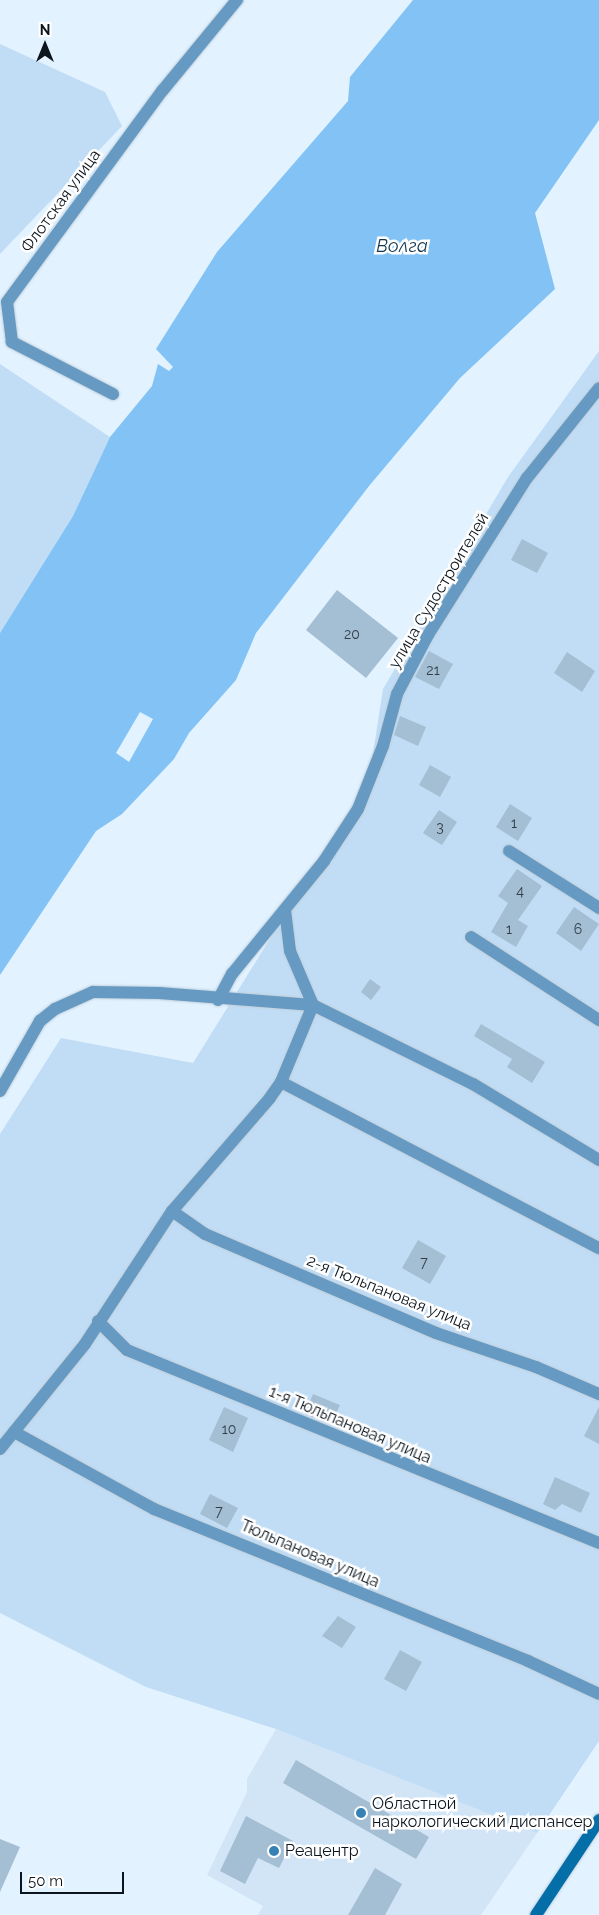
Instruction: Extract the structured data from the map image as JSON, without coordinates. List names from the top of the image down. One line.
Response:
{"streets":{"street":["Флотская улица","улица Судостроителей","2-я Тюльпановая улица","1-я Тюльпановая улица","Тюльпановая улица"]},"water":["Волга"],"places":["Областной наркологический диспансер","Реацентр"],"house_numbers":["20","21","1","3","4","1","6","7","10","7"],"scale_bar":"50 m","north":"top"}
